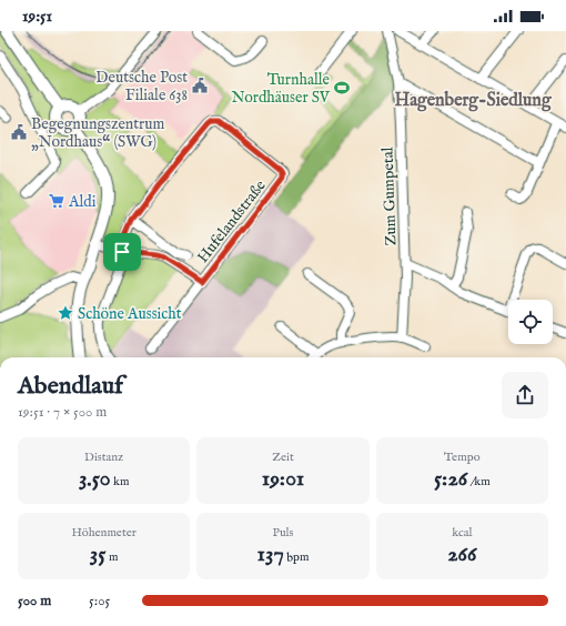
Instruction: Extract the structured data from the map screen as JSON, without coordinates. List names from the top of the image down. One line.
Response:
{"streets":{"street":["Zum Gumpetal","Hufelandstraße"]},"districts":["Hagenberg-Siedlung"],"places":{"public building":["Deutsche Post Filiale 638","Begegnungszentrum „Nordhaus“ (SWG)"],"sports":["Turnhalle Nordhäuser SV"],"supermarket":["Aldi"],"place":["Schöne Aussicht"]},"page":{"status":"19:51","heading":["Abendlauf","19:51 · 7 × 500 m"],"stats":[["Distanz","3.50 km"],["Zeit","19:01"],["Tempo","5:26 /km"],["Höhenmeter","35 m"],["Puls","137 bpm"],["kcal","266"]],"list":[{"name":"500 m","note":"5:05"}]}}
